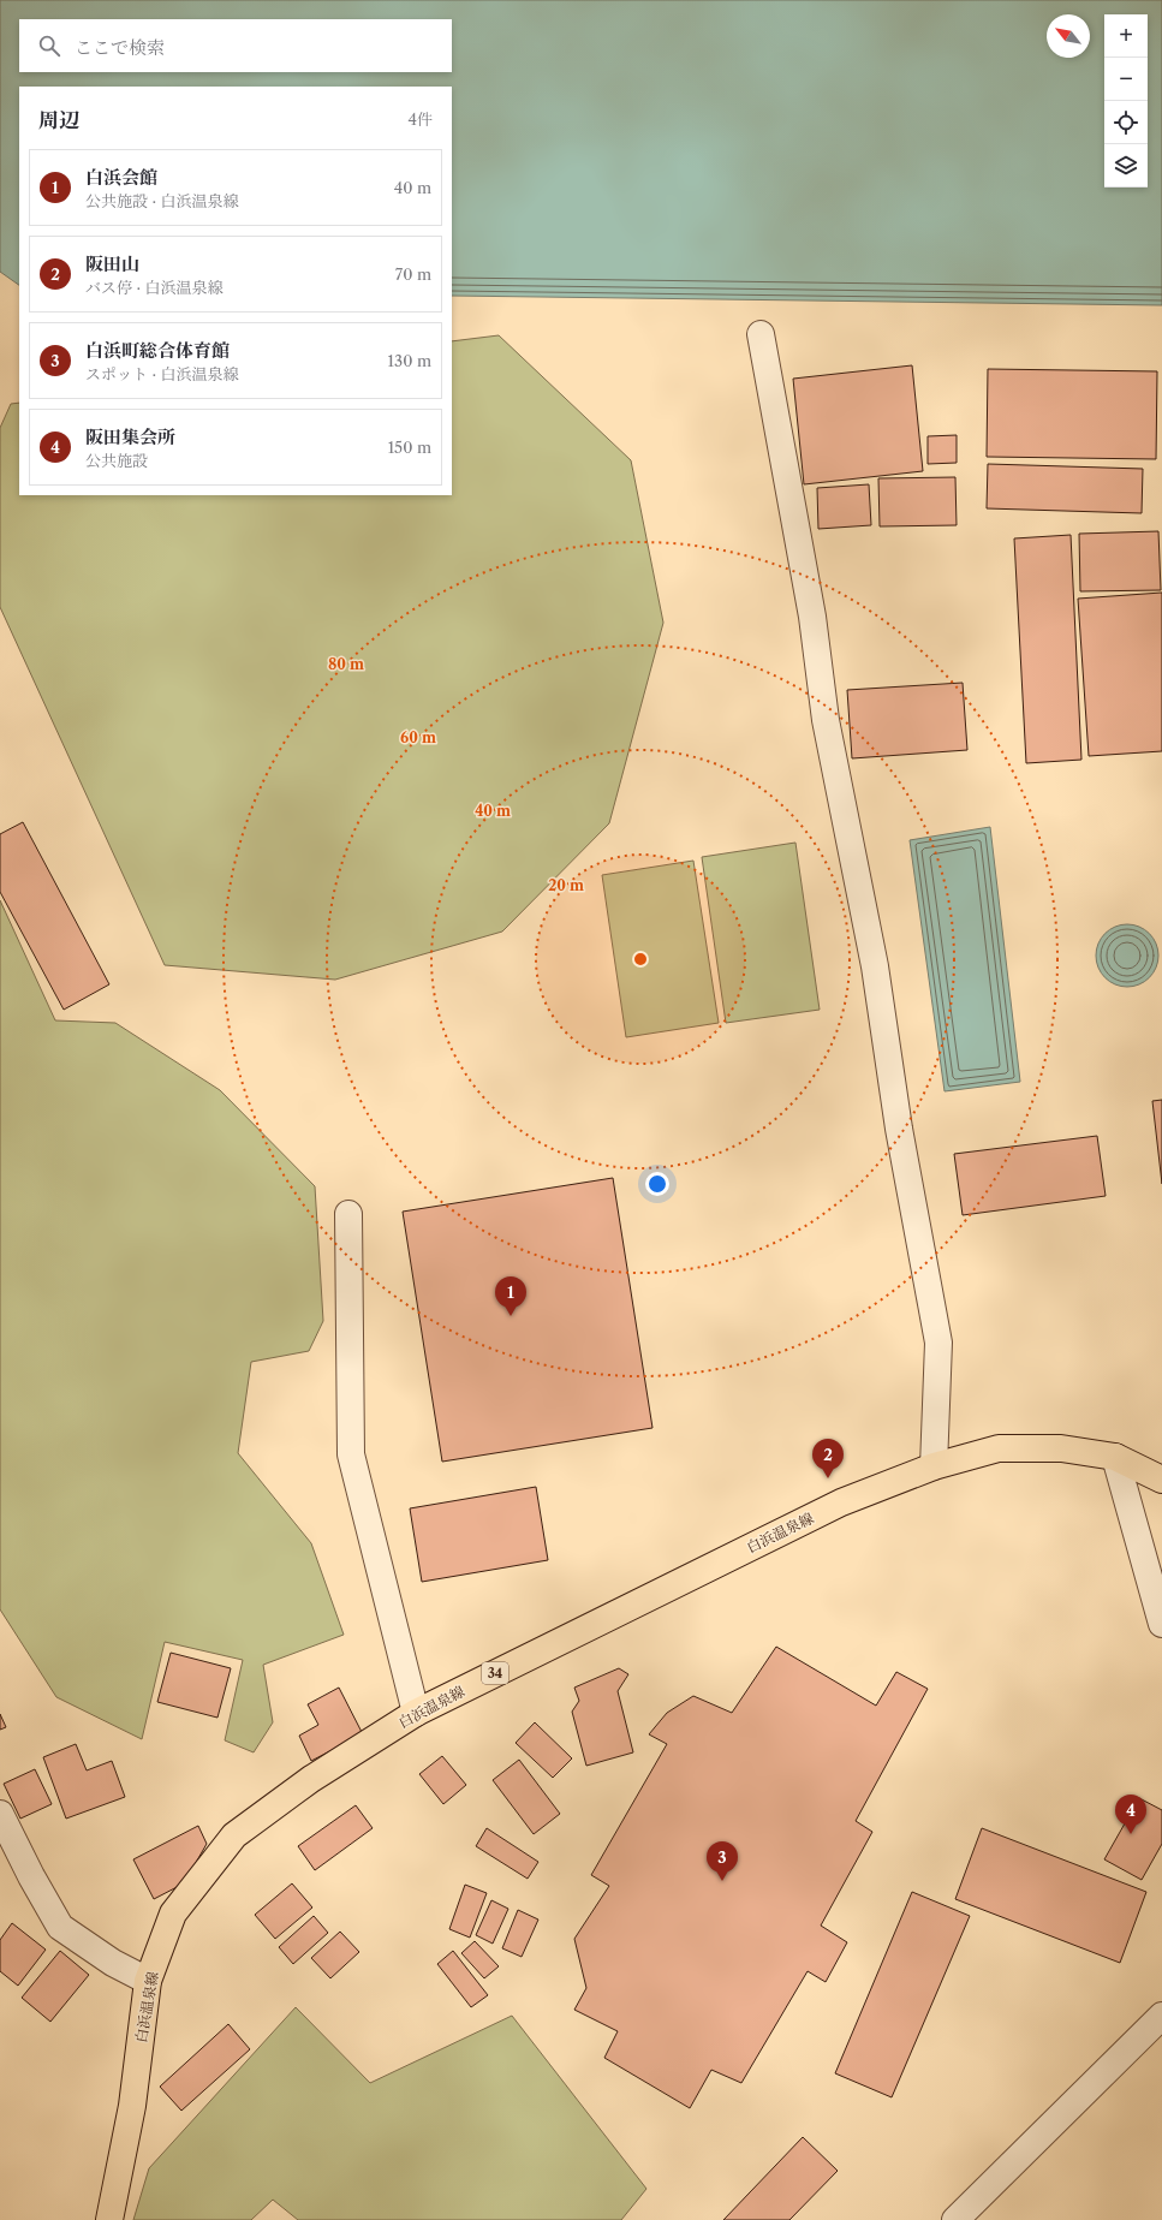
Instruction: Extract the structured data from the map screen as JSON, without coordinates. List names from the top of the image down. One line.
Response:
{"streets":{"main road":["白浜温泉線","34"]},"north":"top left","page":{"map_buttons":["+","−"],"search":"ここで検索","heading":["周辺","4件"],"list":[{"mark":"1","name":"白浜会館","note":"公共施設 · 白浜温泉線","value":"40 m"},{"mark":"2","name":"阪田山","note":"バス停 · 白浜温泉線","value":"70 m"},{"mark":"3","name":"白浜町総合体育館","note":"スポット · 白浜温泉線","value":"130 m"},{"mark":"4","name":"阪田集会所","note":"公共施設","value":"150 m"}],"pins":["1","2","4","3"]},"rings":["80 m","60 m","40 m","20 m"]}
